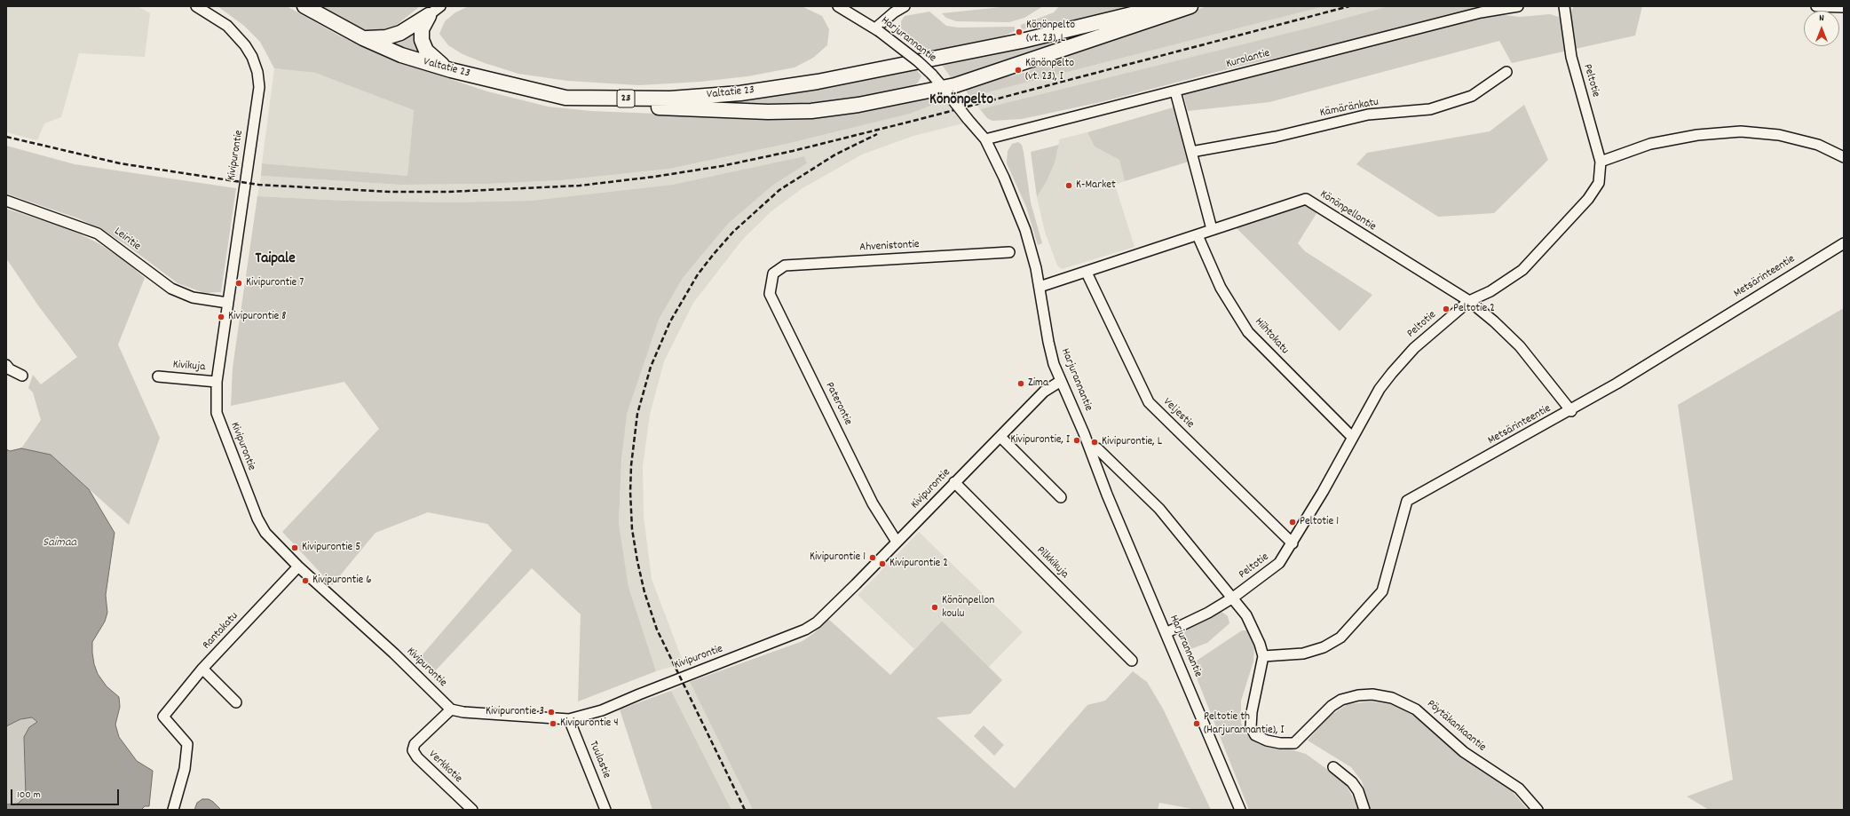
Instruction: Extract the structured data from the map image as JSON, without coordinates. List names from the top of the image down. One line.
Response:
{"streets":{"highway":["Valtatie 23","23"],"street":["Harjurannantie","Kurolantie","Peltotie","Kämäränkatu","Kivipurontie","Könönpellontie","Leiritie","Ahvenistontie","Metsärinteentie","Hiihtokatu","Kivikuja","Paterontie","Veljestie","Pilkkikuja","Rantakatu","Pöytäkankaantie","Tuulastie","Verkkotie"]},"crossings":[["Harjurannantie","Kurolantie"],["Harjurannantie","Peltotie"],["Harjurannantie","Kivipurontie"],["Harjurannantie","Könönpellontie"],["Harjurannantie","Pöytäkankaantie"],["Peltotie","Könönpellontie"],["Peltotie","Hiihtokatu"],["Peltotie","Veljestie"],["Peltotie","Pöytäkankaantie"],["Kivipurontie","Leiritie"],["Kivipurontie","Kivikuja"],["Kivipurontie","Paterontie"],["Kivipurontie","Pilkkikuja"],["Kivipurontie","Rantakatu"],["Kivipurontie","Tuulastie"],["Kivipurontie","Verkkotie"],["Könönpellontie","Metsärinteentie"],["Könönpellontie","Hiihtokatu"],["Könönpellontie","Veljestie"],["Ahvenistontie","Paterontie"],["Metsärinteentie","Pöytäkankaantie"]],"districts":["Könönpelto","Taipale"],"water":["Saimaa"],"places":["Könönpelto (vt. 23), L","Könönpelto (vt. 23), I","K-Market","Kivipurontie 7","Peltotie 2","Kivipurontie 8","Zima","Kivipurontie, I","Kivipurontie, L","Peltotie 1","Kivipurontie 5","Kivipurontie 1","Kivipurontie 2","Kivipurontie 6","Könönpellon koulu","Kivipurontie 3","Kivipurontie 4","Peltotie th (Harjurannantie), I"],"scale_bar":"100 m","north":"top"}
